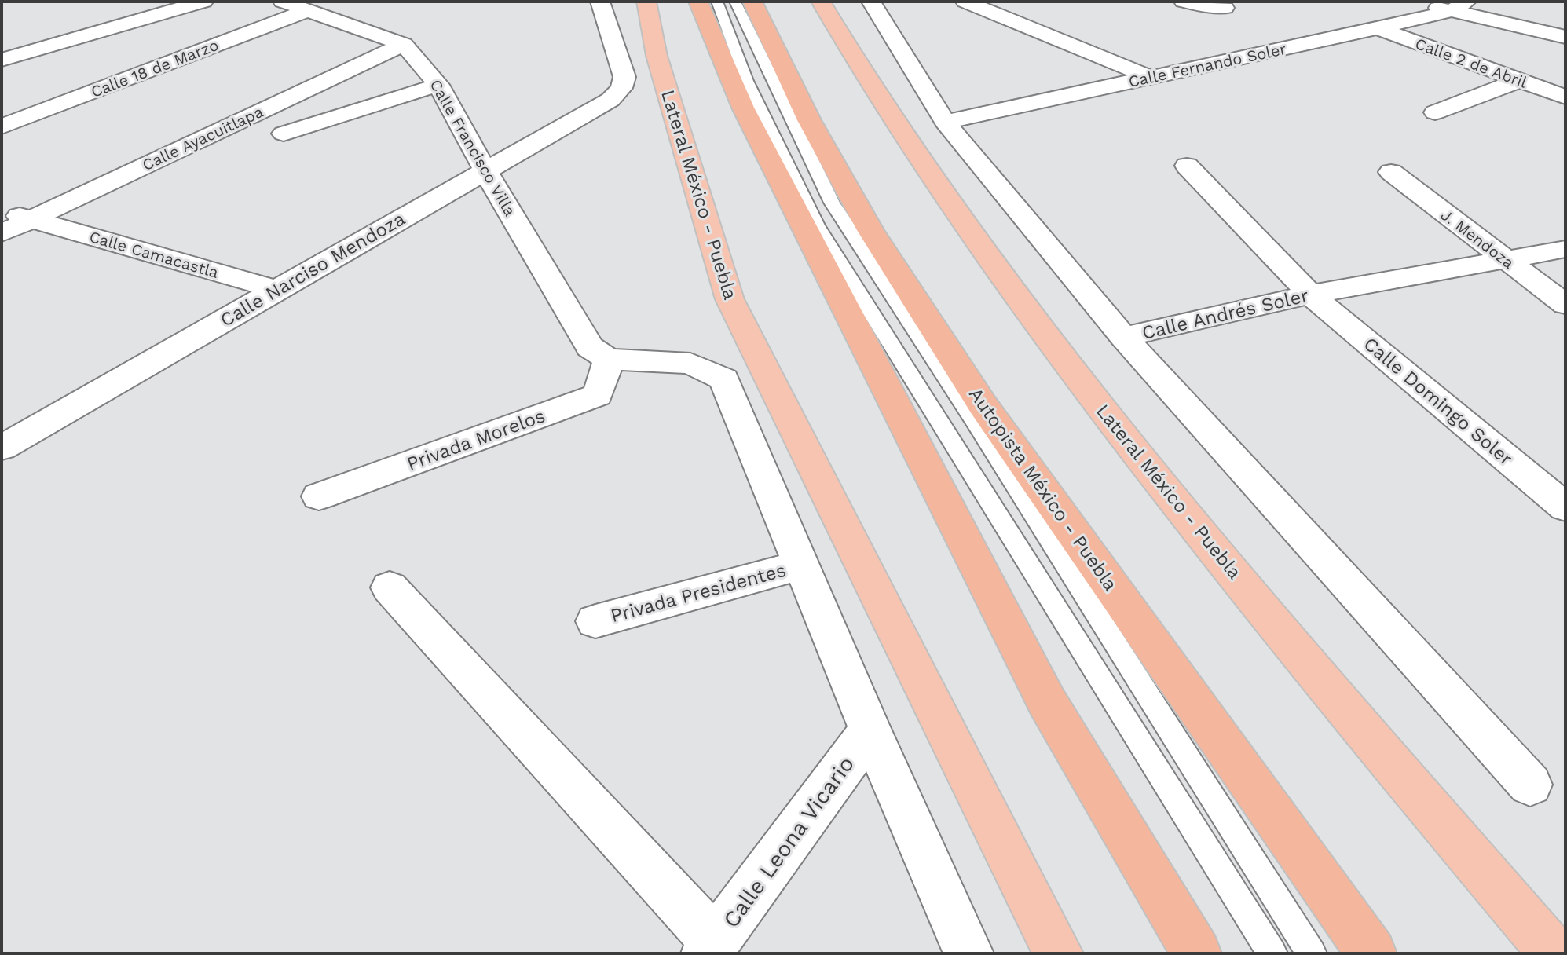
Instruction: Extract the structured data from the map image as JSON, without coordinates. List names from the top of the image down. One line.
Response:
{"streets":{"highway":["Lateral México - Puebla","Autopista México - Puebla"],"street":["Calle 2 de Abril","Calle Fernando Soler","Calle 18 de Marzo","Calle Ayacuitlapa","Calle Francisco Villa","J. Mendoza","Calle Camacastla","Calle Narciso Mendoza","Calle Andrés Soler","Calle Domingo Soler","Privada Morelos","Privada Presidentes","Calle Leona Vicario"]},"crossings":[["Calle 2 de Abril","Calle Fernando Soler"],["Calle Fernando Soler","Calle Andrés Soler"],["Calle Ayacuitlapa","Calle Francisco Villa"],["Calle Ayacuitlapa","Calle Camacastla"],["Calle Francisco Villa","Calle Narciso Mendoza"],["Calle Francisco Villa","Privada Morelos"],["J. Mendoza","Calle Andrés Soler"],["Calle Camacastla","Calle Narciso Mendoza"],["Calle Andrés Soler","Calle Domingo Soler"]]}
